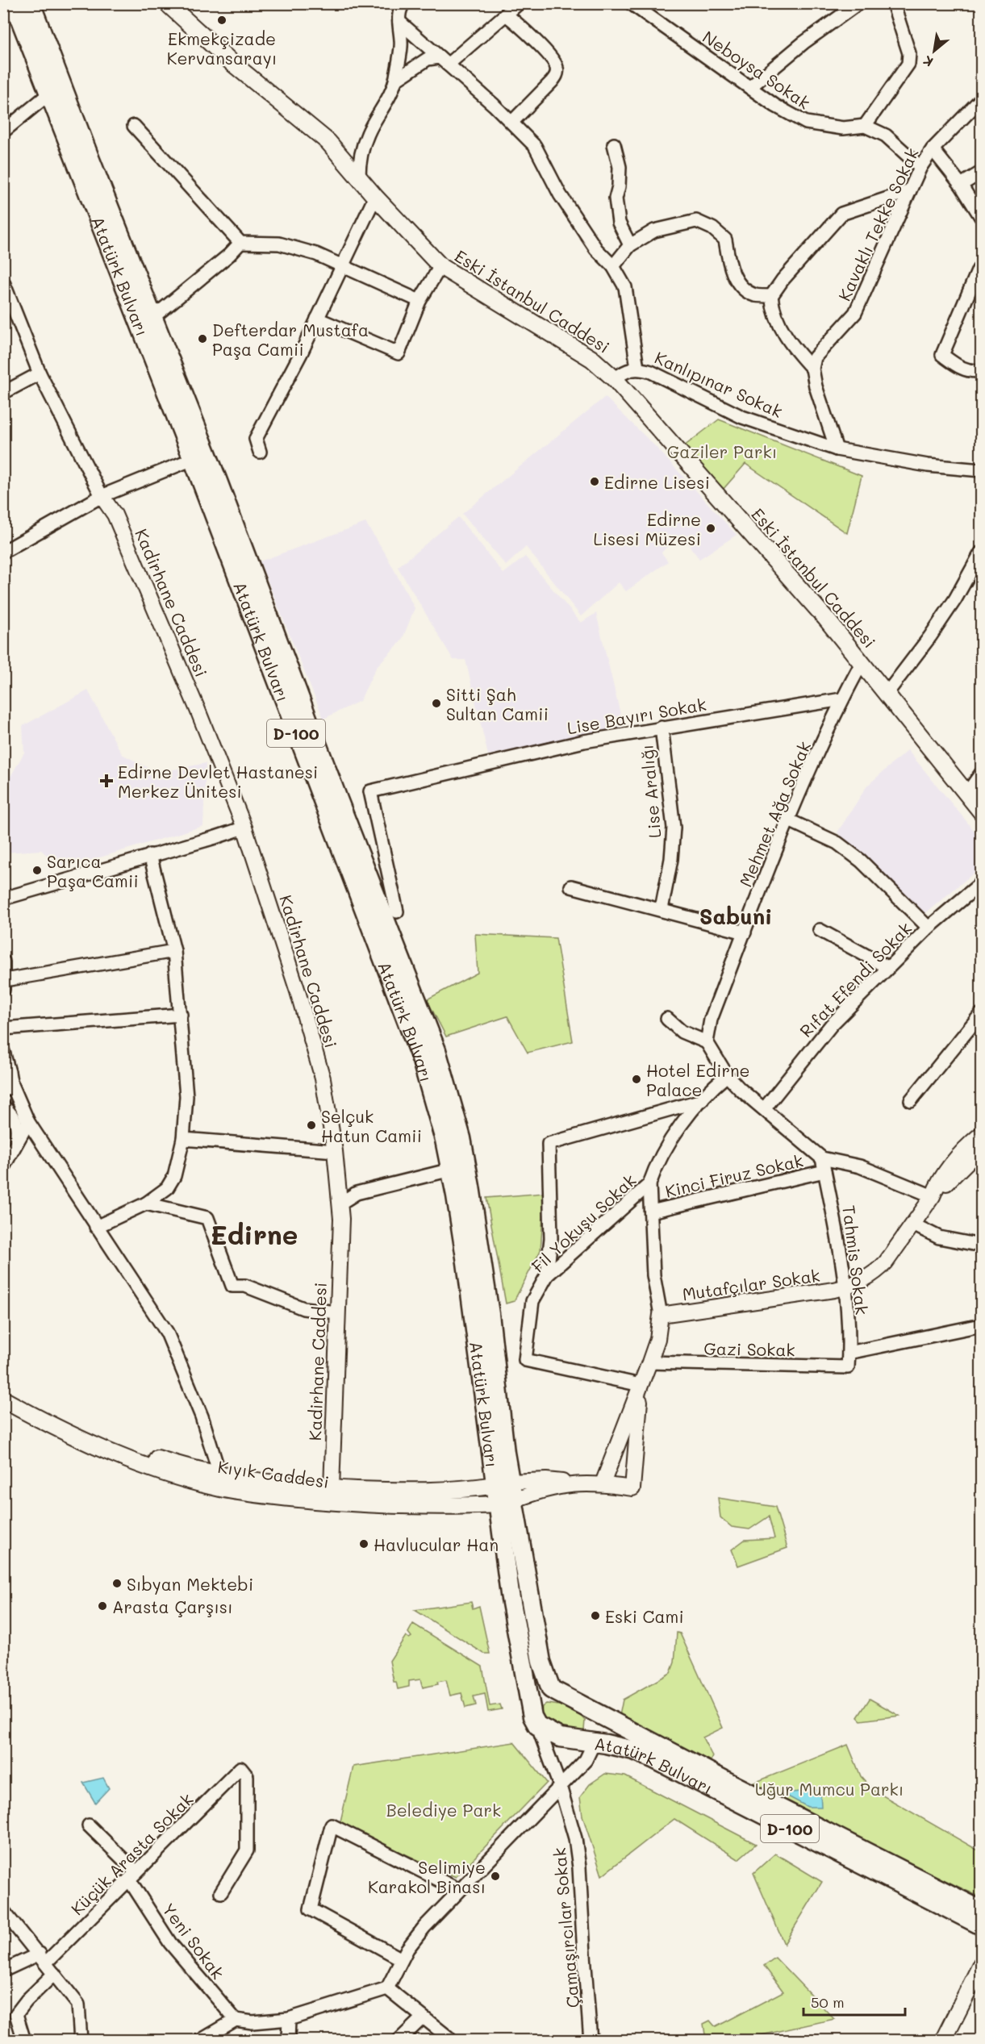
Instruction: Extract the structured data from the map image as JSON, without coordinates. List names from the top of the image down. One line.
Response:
{"streets":{"main road":["Atatürk Bulvarı","Eski İstanbul Caddesi","D-100","Kıyık Caddesi"],"street":["Neboysa Sokak","Kavaklı Tekke Sokak","Kanlıpınar Sokak","Kadirhane Caddesi","Lise Bayırı Sokak","Lise Aralığı","Mehmet Ağa Sokak","Rıfat Efendi Sokak","Kinci Firuz Sokak","Fil Yokuşu Sokak","Tahmis Sokak","Mutafçılar Sokak","Gazi Sokak","Küçük Arasta Sokak","Çamaşırcılar Sokak","Yeni Sokak"]},"crossings":[["Atatürk Bulvarı","Kıyık Caddesi"],["Atatürk Bulvarı","Çamaşırcılar Sokak"],["Eski İstanbul Caddesi","Kanlıpınar Sokak"],["Kadirhane Caddesi","Kıyık Caddesi"],["Lise Bayırı Sokak","Lise Aralığı"],["Lise Bayırı Sokak","Mehmet Ağa Sokak"],["Kinci Firuz Sokak","Tahmis Sokak"],["Tahmis Sokak","Mutafçılar Sokak"],["Tahmis Sokak","Gazi Sokak"],["Küçük Arasta Sokak","Yeni Sokak"]],"districts":["Sabuni","Edirne"],"parks":["Gaziler Parkı","Uğur Mumcu Parkı","Belediye Park"],"places":{"other":["Ekmekçizade Kervansarayı","Defterdar Mustafa Paşa Camii","Edirne Lisesi","Edirne Lisesi Müzesi","Sitti Şah Sultan Camii","Sarıca Paşa Camii","Hotel Edirne Palace","Selçuk Hatun Camii","Havlucular Han","Sıbyan Mektebi","Arasta Çarşısı","Eski Cami","Selimiye Karakol Binası"],"health":["Edirne Devlet Hastanesi Merkez Ünitesi"]},"scale_bar":"50 m","north":"bottom left"}
